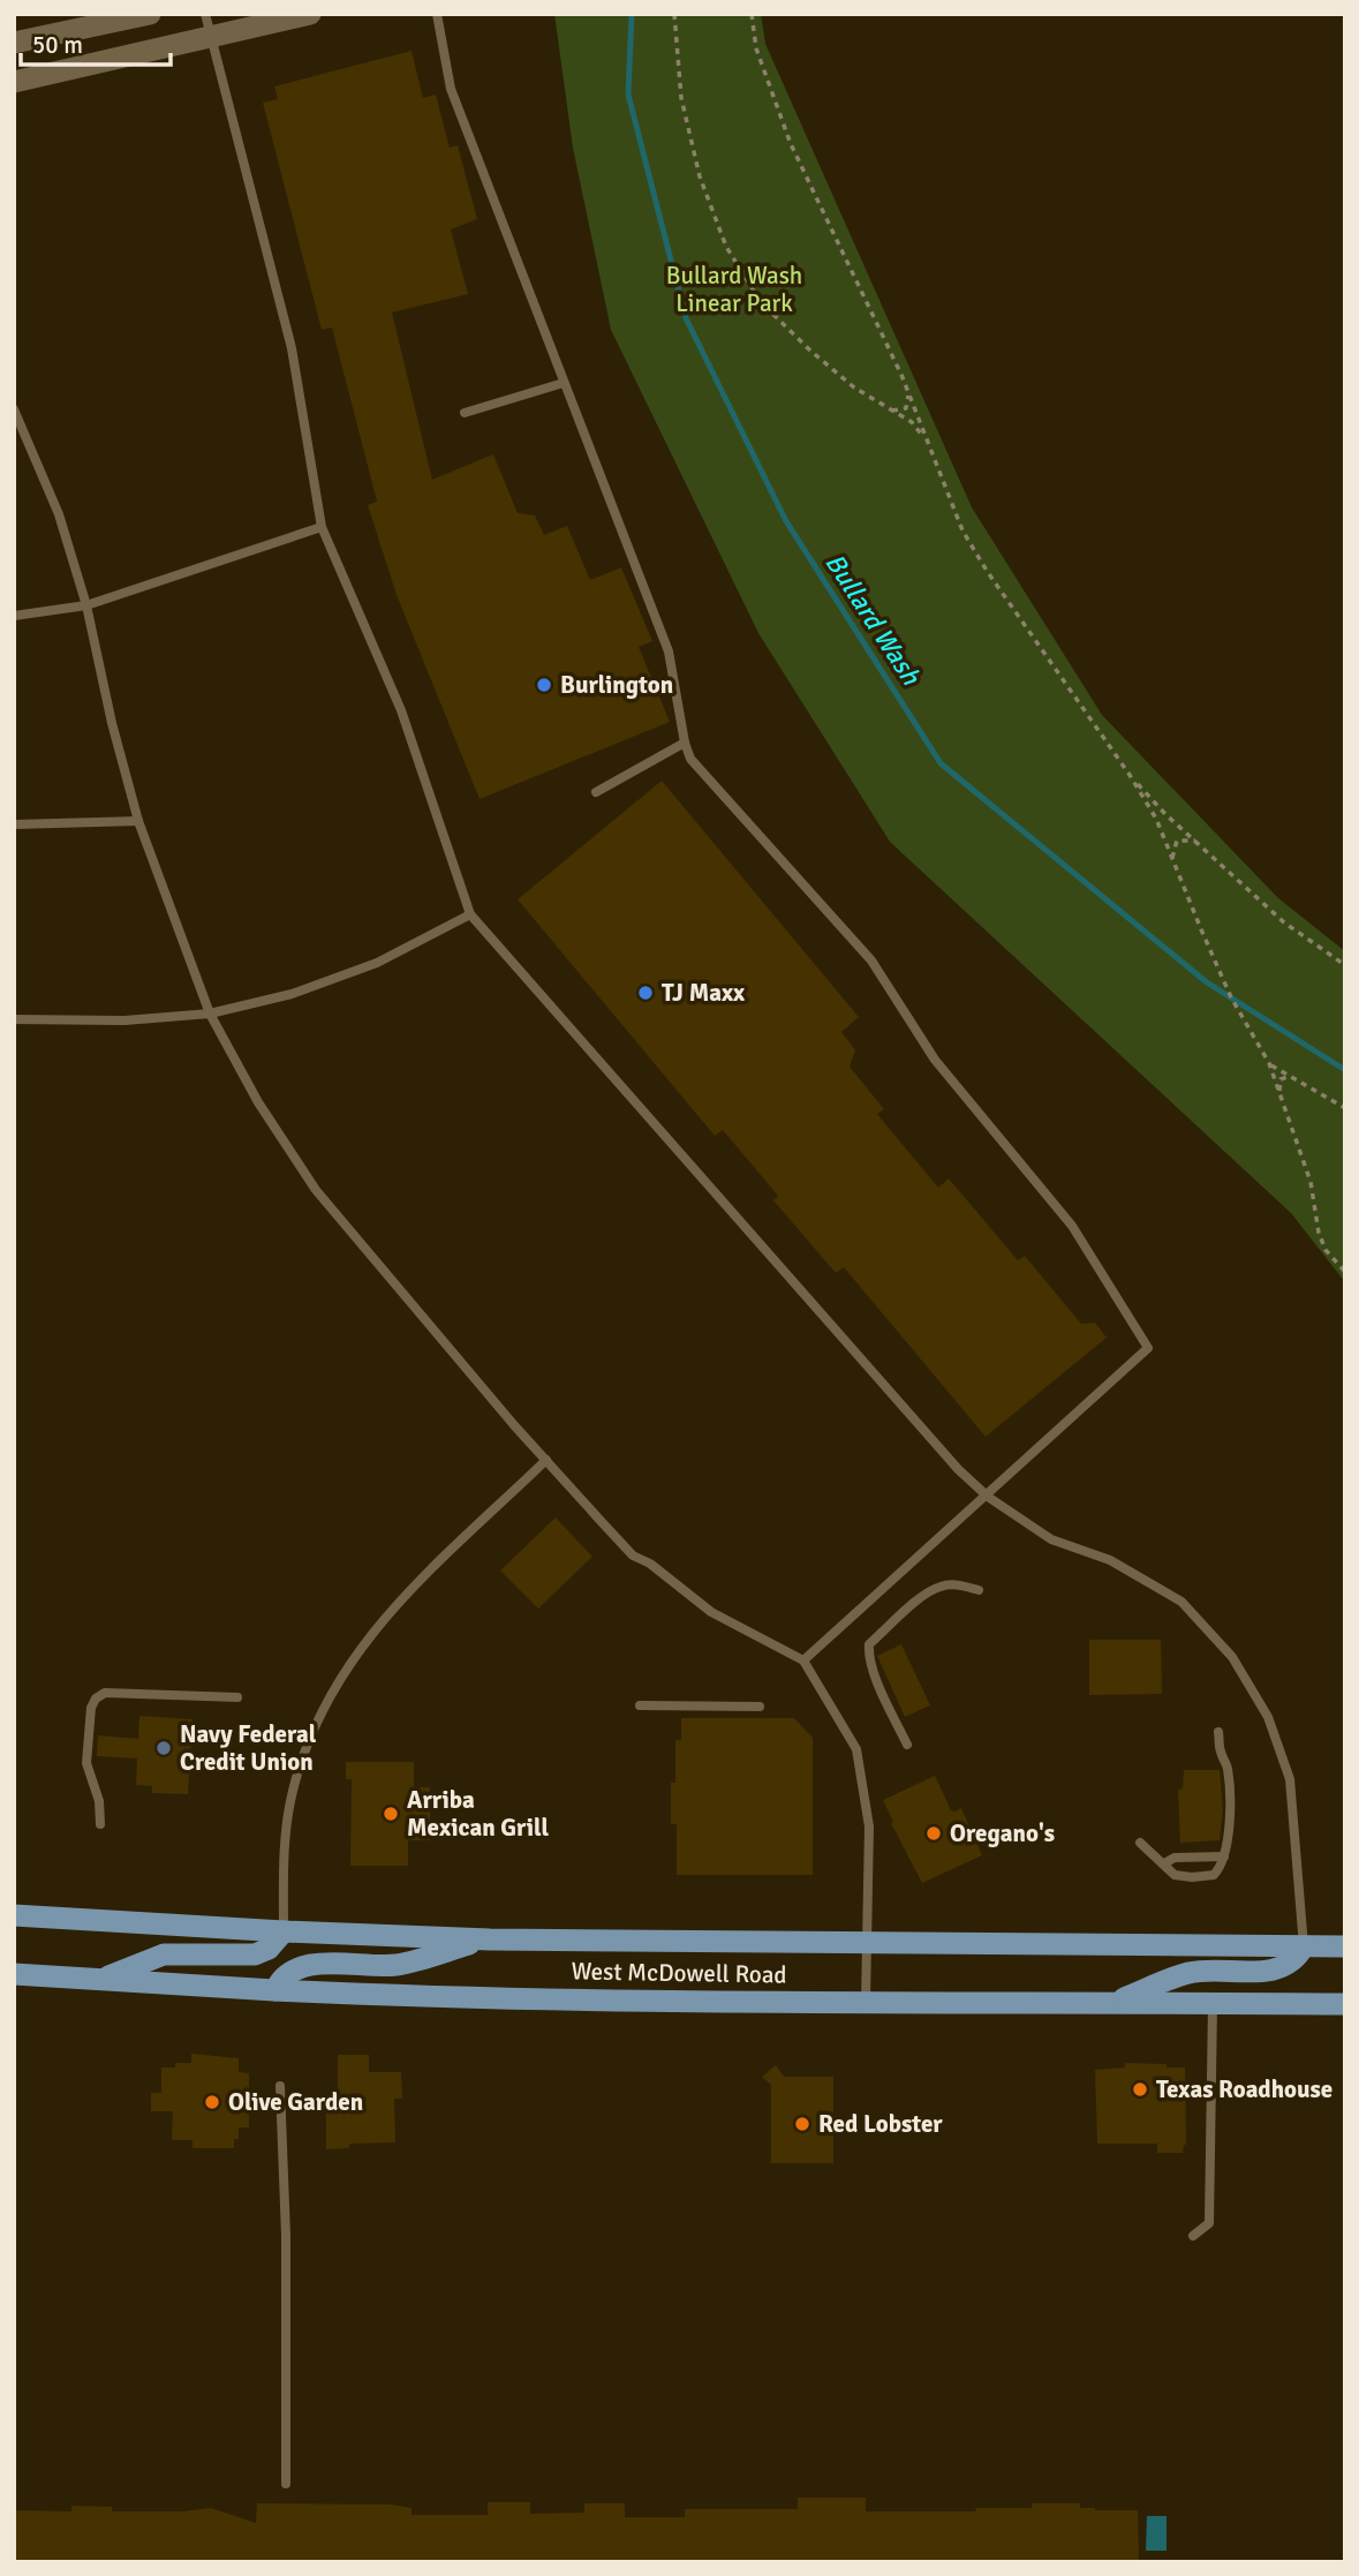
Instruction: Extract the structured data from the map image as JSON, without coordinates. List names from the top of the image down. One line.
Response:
{"streets":{"main road":["West McDowell Road"]},"water":["Bullard Wash"],"parks":["Bullard Wash Linear Park"],"places":["Burlington","TJ Maxx","Navy Federal Credit Union","Arriba Mexican Grill","Oregano's","Texas Roadhouse","Olive Garden","Red Lobster"],"scale_bar":"50 m"}
